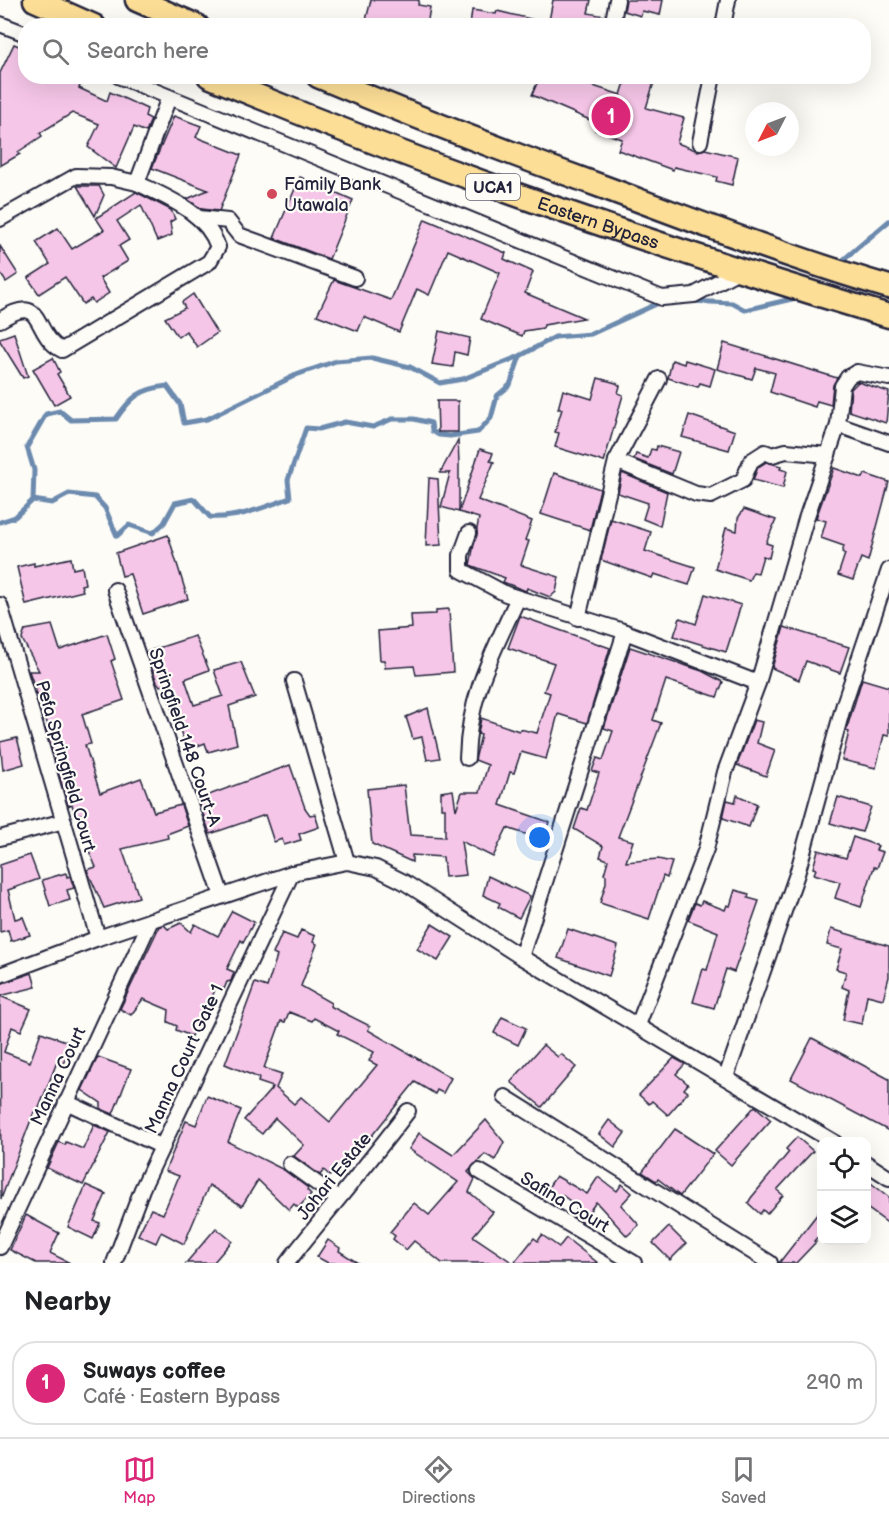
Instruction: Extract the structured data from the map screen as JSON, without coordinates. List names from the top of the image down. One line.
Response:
{"streets":{"main road":["UCA1","Eastern Bypass"],"street":["Springfield 148 Court-A","Pefa Springfield Court","Manna Court Gate 1","Manna Court","Johari Estate","Safina Court"]},"places":["Family Bank Utawala"],"north":"bottom left","page":{"search":"Search here","pins":"1","heading":"Nearby","list":[{"mark":"1","name":"Suways coffee","note":"Café · Eastern Bypass","value":"290 m"}],"nav":["Map","Directions","Saved"]}}
